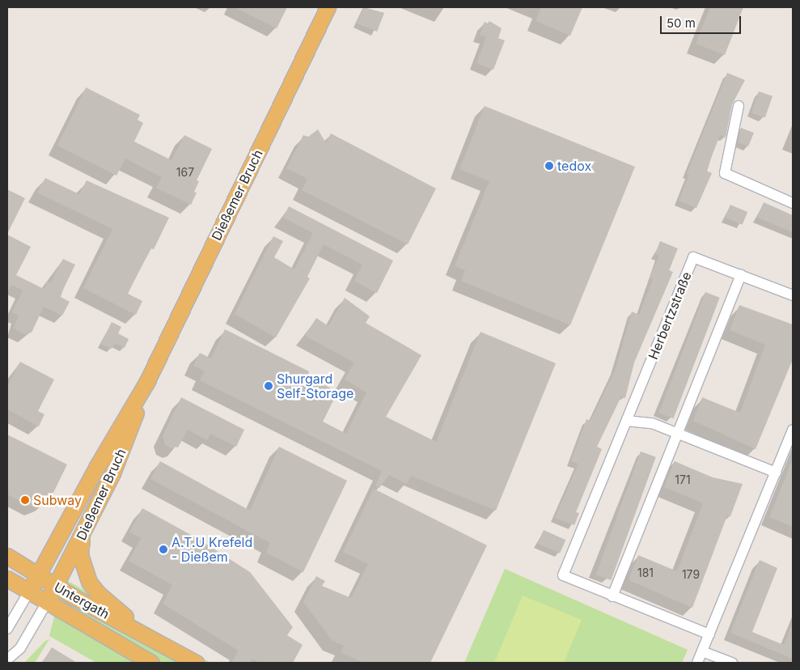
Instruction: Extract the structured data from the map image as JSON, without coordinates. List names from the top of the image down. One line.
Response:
{"streets":{"main road":["Dießemer Bruch","Untergath"],"street":["Herbertzstraße"]},"crossings":[["Dießemer Bruch","Untergath"]],"places":["tedox","Shurgard Self-Storage","Subway","A.T.U Krefeld - Dießem"],"house_numbers":["167","171","181","179"],"scale_bar":"50 m"}
